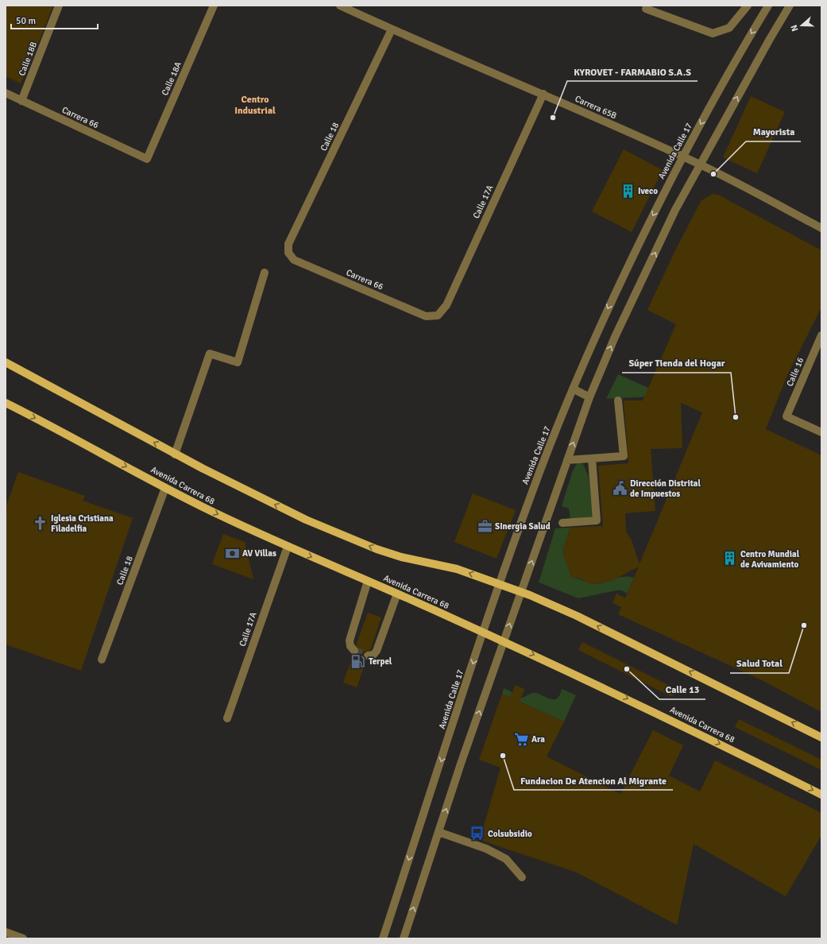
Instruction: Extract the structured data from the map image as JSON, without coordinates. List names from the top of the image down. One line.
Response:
{"streets":{"main road":["Avenida Carrera 68"],"street":["Calle 18B","Calle 18A","Carrera 65B","Carrera 66","Calle 18","Avenida Calle 17","Calle 17A","Calle 16"]},"crossings":[["Calle 18B","Carrera 66"],["Calle 18A","Carrera 66"],["Carrera 65B","Calle 18"],["Carrera 65B","Avenida Calle 17"],["Carrera 65B","Calle 17A"],["Carrera 66","Calle 18"],["Carrera 66","Calle 17A"],["Calle 18","Avenida Carrera 68"],["Avenida Calle 17","Avenida Carrera 68"],["Calle 17A","Avenida Carrera 68"]],"districts":["Centro Industrial"],"places":{"other":["KYROVET - FARMABIO S.A.S","Mayorista","Súper Tienda del Hogar","Salud Total","Calle 13","Fundacion De Atencion Al Migrante"],"building":["Iveco","Centro Mundial de Avivamiento"],"public building":["Dirección Distrital de Impuestos"],"church":["Iglesia Cristiana Filadelfia"],"office":["SInergia Salud"],"bank":["AV Villas"],"fuel station":["Terpel"],"supermarket":["Ara"],"bus stop":["Colsubsidio"]},"scale_bar":"50 m","north":"left"}
